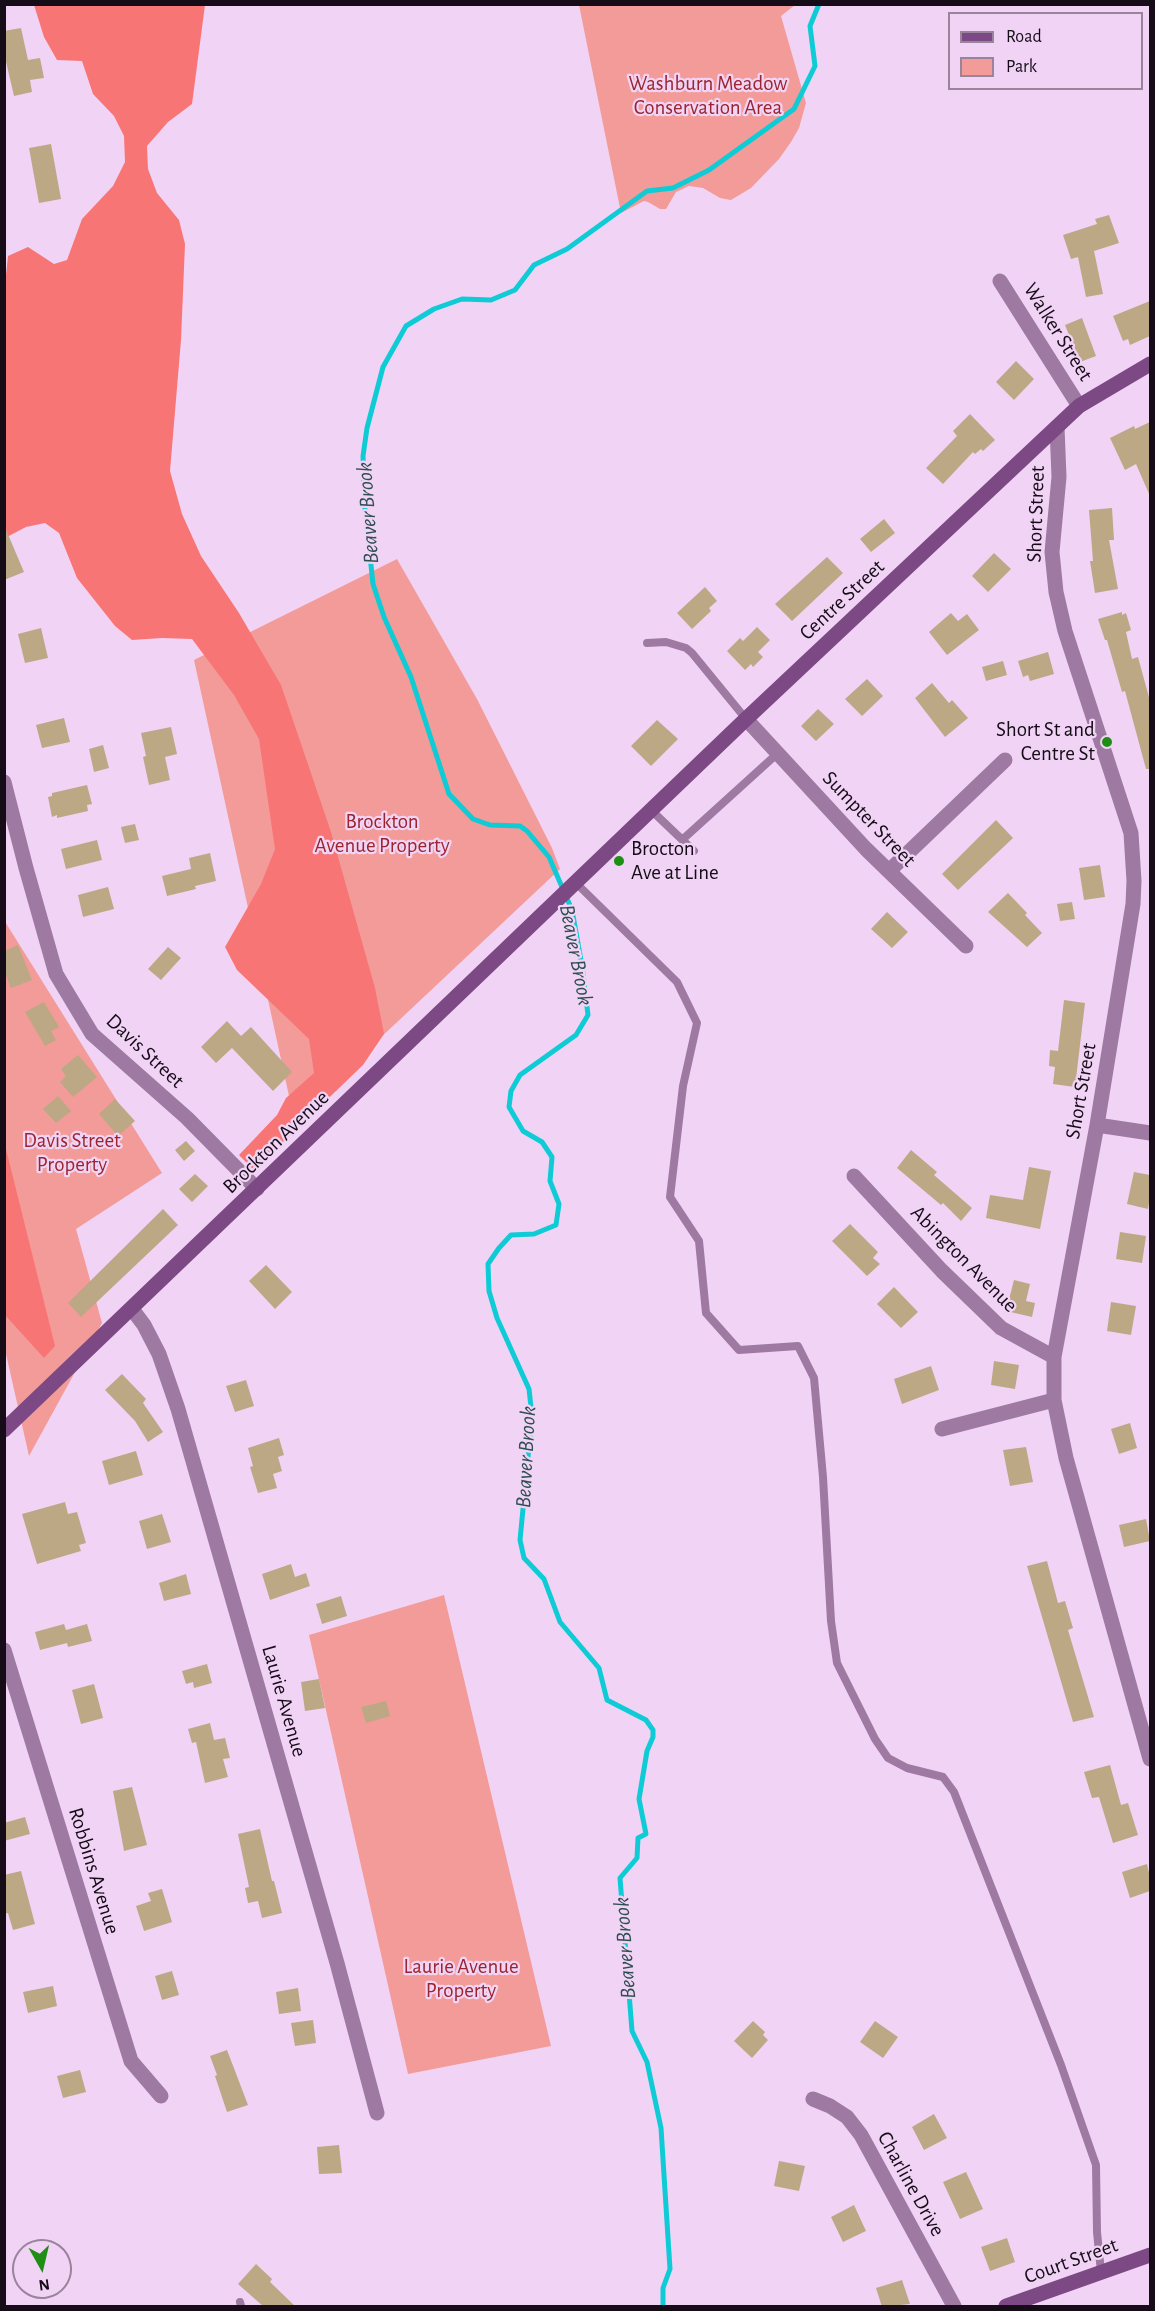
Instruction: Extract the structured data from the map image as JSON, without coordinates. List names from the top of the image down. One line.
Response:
{"streets":{"main road":["Centre Street","Brockton Avenue","Court Street"],"street":["Walker Street","Short Street","Sumpter Street","Davis Street","Abington Avenue","Laurie Avenue","Robbins Avenue","Charline Drive"]},"crossings":[["Walker Street","Centre Street"],["Short Street","Centre Street"],["Short Street","Abington Avenue"],["Centre Street","Sumpter Street"],["Centre Street","Brockton Avenue"],["Davis Street","Brockton Avenue"],["Brockton Avenue","Laurie Avenue"]],"water":["Beaver Brook"],"parks":["Washburn Meadow Conservation Area","Brockton Avenue Property","Davis Street Property","Laurie Avenue Property"],"places":["Short St and Centre St","Brocton Ave at Line"],"legend":["Road","Park"],"north":"bottom"}
